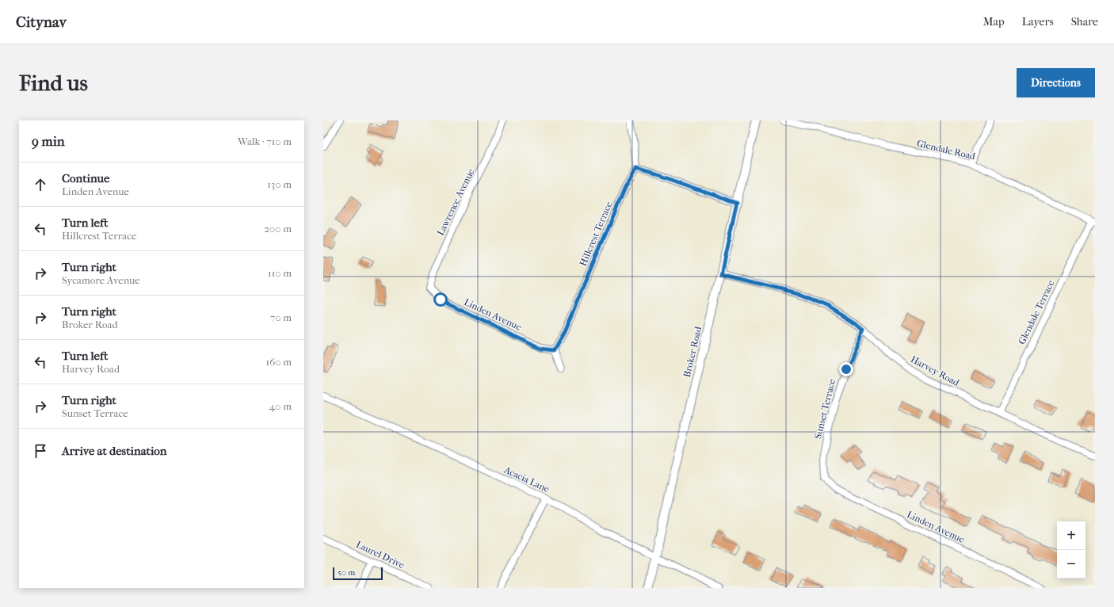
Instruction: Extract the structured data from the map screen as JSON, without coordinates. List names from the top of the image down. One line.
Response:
{"streets":{"street":["Glendale Road","Lawrence Avenue","Hillcrest Terrace","Glendale Terrace","Linden Avenue","Broker Road","Harvey Road","Sunset Terrace","Acacia Lane","Laurel Drive"]},"crossings":[["Glendale Road","Glendale Terrace"],["Lawrence Avenue","Linden Avenue"],["Hillcrest Terrace","Linden Avenue"],["Glendale Terrace","Harvey Road"],["Linden Avenue","Sunset Terrace"],["Broker Road","Harvey Road"],["Broker Road","Acacia Lane"],["Harvey Road","Sunset Terrace"]],"scale_bar":"50 m","page":{"header":"Citynav","nav":["Map","Layers","Share"],"buttons":"Directions","title":"Find us","heading":["9 min","Walk · 710 m"],"list":[["Continue","Linden Avenue","130 m"],["Turn left","Hillcrest Terrace","200 m"],["Turn right","Sycamore Avenue","110 m"],["Turn right","Broker Road","70 m"],["Turn left","Harvey Road","160 m"],["Turn right","Sunset Terrace","40 m"],"Arrive at destination"],"map_buttons":["+","−"],"scale":"50 m"}}
